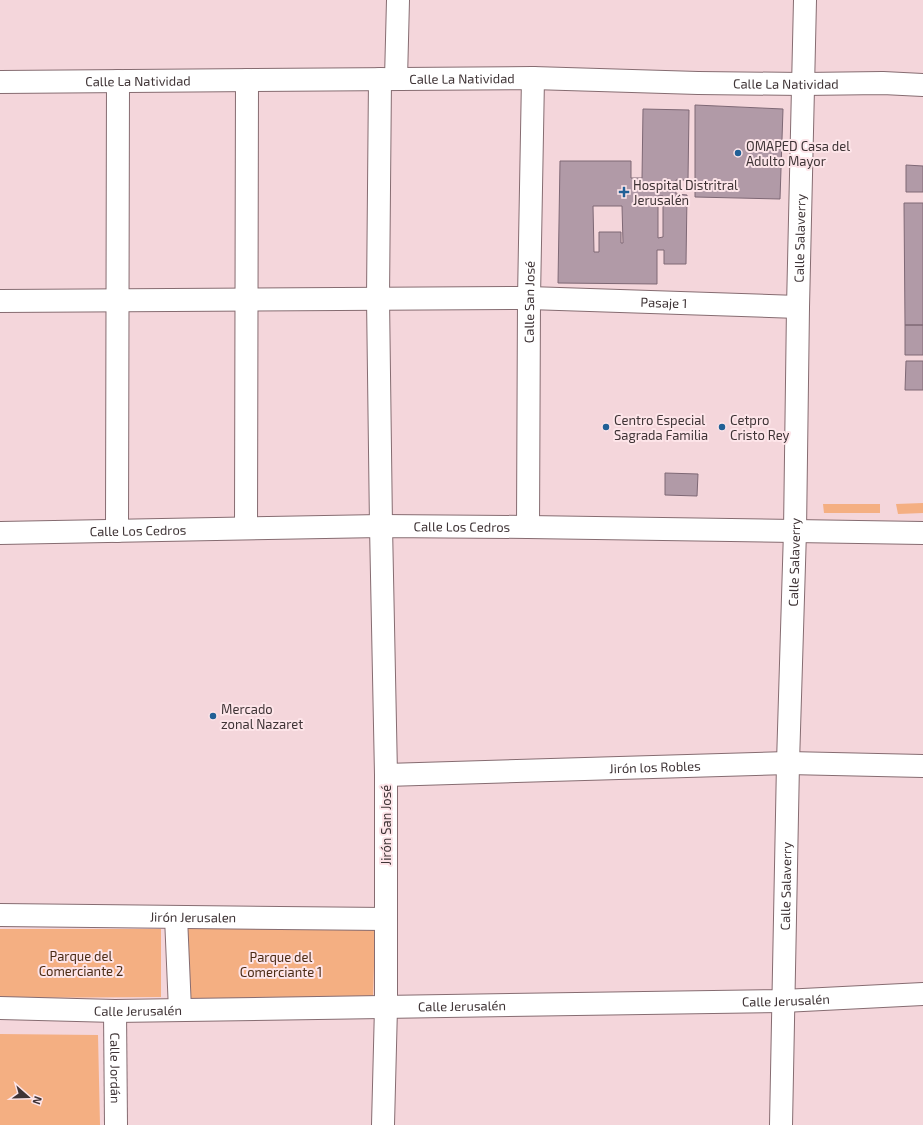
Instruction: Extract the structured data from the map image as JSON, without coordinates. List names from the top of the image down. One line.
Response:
{"streets":{"street":["Calle La Natividad","Calle Salaverry","Calle San José","Pasaje 1","Calle Los Cedros","Jirón los Robles","Jirón San José","Jirón Jerusalen","Calle Jerusalén","Calle Jordán"]},"crossings":[["Calle La Natividad","Calle Salaverry"],["Calle La Natividad","Calle San José"],["Calle La Natividad","Jirón San José"],["Calle Salaverry","Pasaje 1"],["Calle Salaverry","Calle Los Cedros"],["Calle Salaverry","Jirón los Robles"],["Calle Salaverry","Calle Jerusalén"],["Calle San José","Pasaje 1"],["Calle San José","Calle Los Cedros"],["Pasaje 1","Jirón San José"],["Calle Los Cedros","Jirón San José"],["Jirón los Robles","Jirón San José"],["Jirón San José","Jirón Jerusalen"],["Jirón San José","Calle Jerusalén"],["Calle Jerusalén","Calle Jordán"]],"parks":["Parque del Comerciante 2","Parque del Comerciante 1"],"places":{"other":["OMAPED Casa del Adulto Mayor","Centro Especial Sagrada Familia","Cetpro Cristo Rey","Mercado zonal Nazaret"],"health":["Hospital Distritral Jerusalén"]},"north":"right"}
